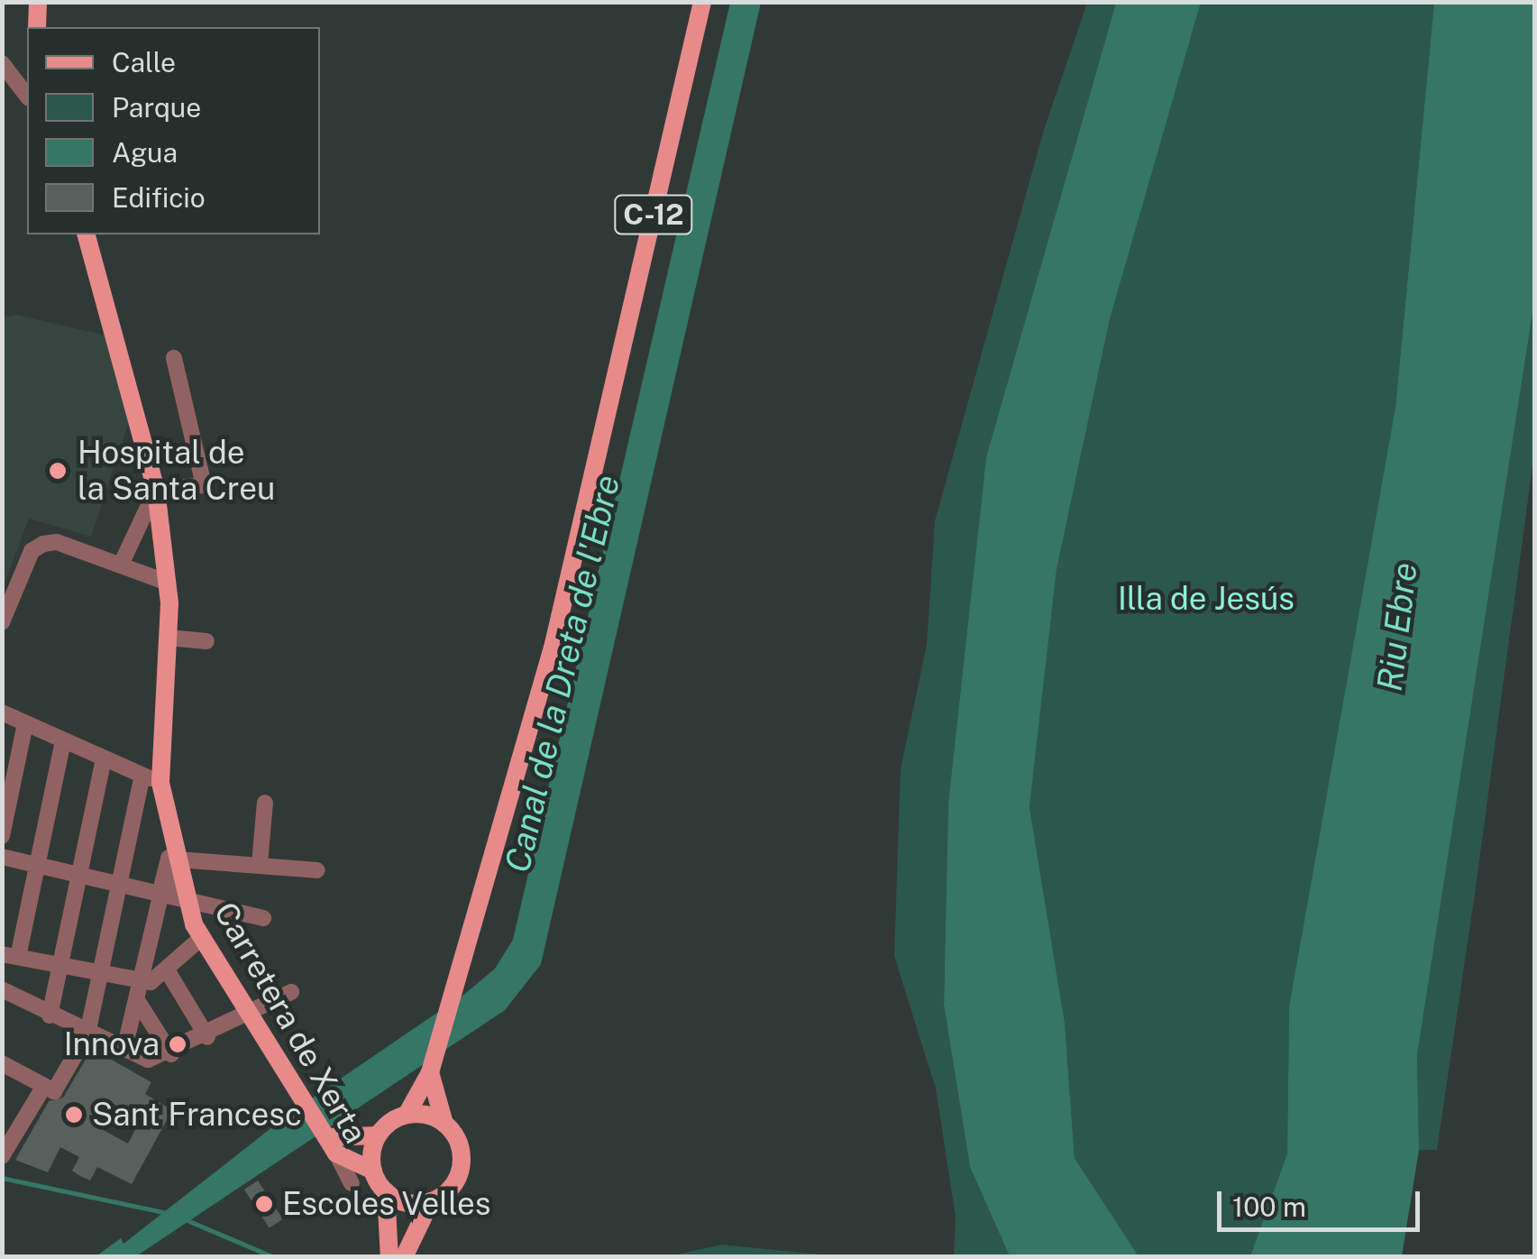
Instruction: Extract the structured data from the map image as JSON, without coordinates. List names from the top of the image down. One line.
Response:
{"streets":{"main road":["C-12","Carretera de Xerta"]},"water":["Riu Ebre","Canal de la Dreta de l'Ebre"],"parks":["Illa de Jesús"],"places":["Hospital de la Santa Creu","Innova","Sant Francesc","Escoles Velles"],"legend":["Calle","Parque","Agua","Edificio"],"scale_bar":"100 m"}
